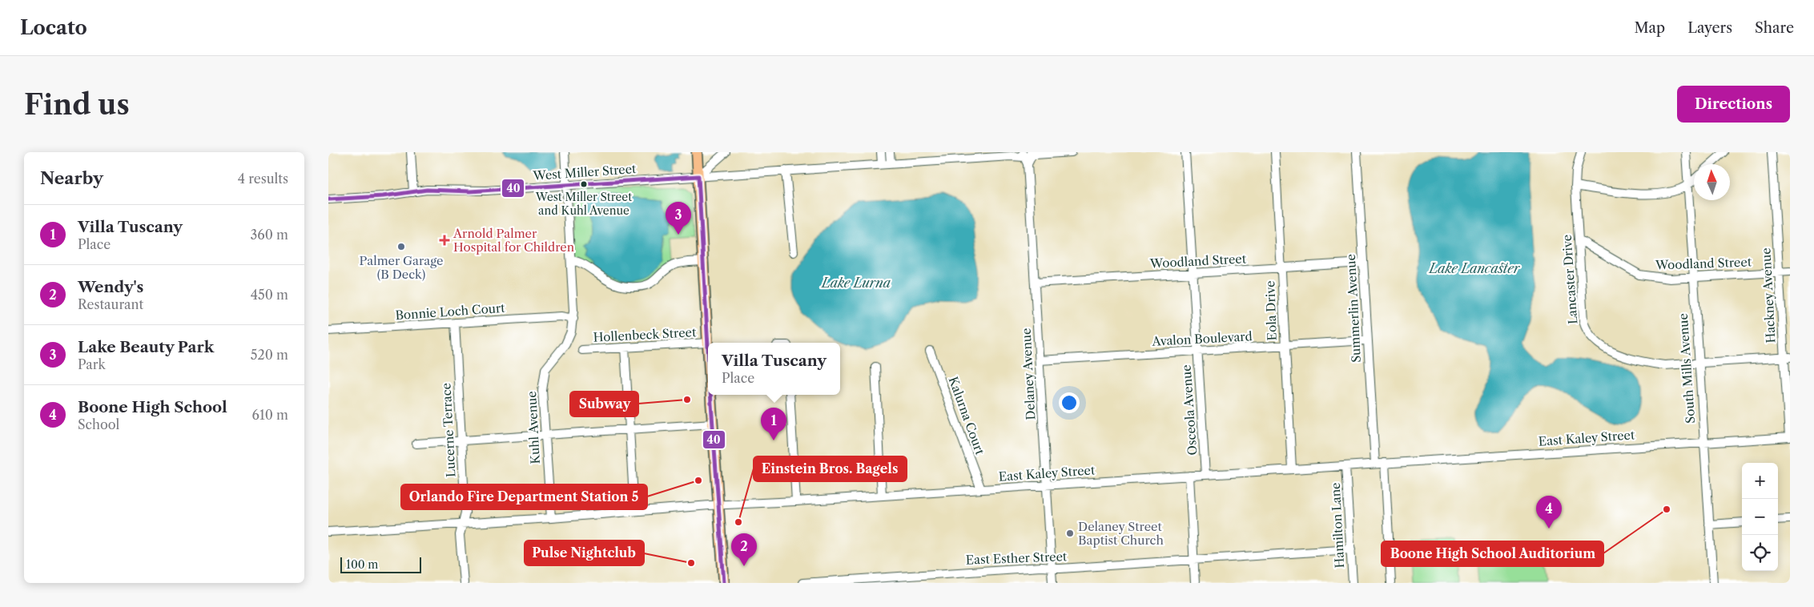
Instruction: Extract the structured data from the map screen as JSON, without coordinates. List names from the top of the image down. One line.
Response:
{"streets":{"street":["West Miller Street","Woodland Street","Lancaster Drive","Hackney Avenue","Summerlin Avenue","Eola Drive","Bonnie Loch Court","Hollenbeck Street","Avalon Boulevard","South Mills Avenue","Delaney Avenue","Osceola Avenue","Kalurna Court","Kuhl Avenue","Lucerne Terrace","East Kaley Street","Hamilton Lane","East Esther Street"]},"crossings":[["West Miller Street","Delaney Avenue"],["West Miller Street","Kuhl Avenue"],["Woodland Street","Lancaster Drive"],["Woodland Street","Hackney Avenue"],["Woodland Street","Summerlin Avenue"],["Woodland Street","Eola Drive"],["Woodland Street","South Mills Avenue"],["Woodland Street","Delaney Avenue"],["Woodland Street","Osceola Avenue"],["Lancaster Drive","Hackney Avenue"],["Lancaster Drive","South Mills Avenue"],["Hackney Avenue","East Kaley Street"],["Summerlin Avenue","Avalon Boulevard"],["Summerlin Avenue","East Kaley Street"],["Eola Drive","Avalon Boulevard"],["Eola Drive","East Kaley Street"],["Bonnie Loch Court","Kuhl Avenue"],["Bonnie Loch Court","Lucerne Terrace"],["Avalon Boulevard","Delaney Avenue"],["Avalon Boulevard","Osceola Avenue"],["South Mills Avenue","East Kaley Street"],["Delaney Avenue","East Kaley Street"],["Delaney Avenue","East Esther Street"],["Osceola Avenue","East Kaley Street"],["Kalurna Court","East Kaley Street"],["Kuhl Avenue","East Kaley Street"],["Lucerne Terrace","East Kaley Street"],["East Kaley Street","Hamilton Lane"],["Hamilton Lane","East Esther Street"]],"water":["Lake Lancaster","Lake Lurna"],"places":{"other":["West Miller Street and Kuhl Avenue","Palmer Garage (B Deck)","Subway","Orlando Fire Department Station 5","Boone High School Auditorium","Einstein Bros. Bagels","Delaney Street Baptist Church","Pulse Nightclub"],"health":["Arnold Palmer Hospital for Children"]},"lines":["transit line 40"],"scale_bar":"100 m","north":"top","page":{"header":"Locato","nav":["Map","Layers","Share"],"buttons":"Directions","title":"Find us","heading":["Nearby","4 results"],"pins":["3","1","4","2"],"list":[{"mark":"1","name":"Villa Tuscany","note":"Place","value":"360 m"},{"mark":"2","name":"Wendy's","note":"Restaurant","value":"450 m"},{"mark":"3","name":"Lake Beauty Park","note":"Park","value":"520 m"},{"mark":"4","name":"Boone High School","note":"School","value":"610 m"}],"popup":["Villa Tuscany","Place"],"map_buttons":["+","−"],"scale":"100 m"}}
